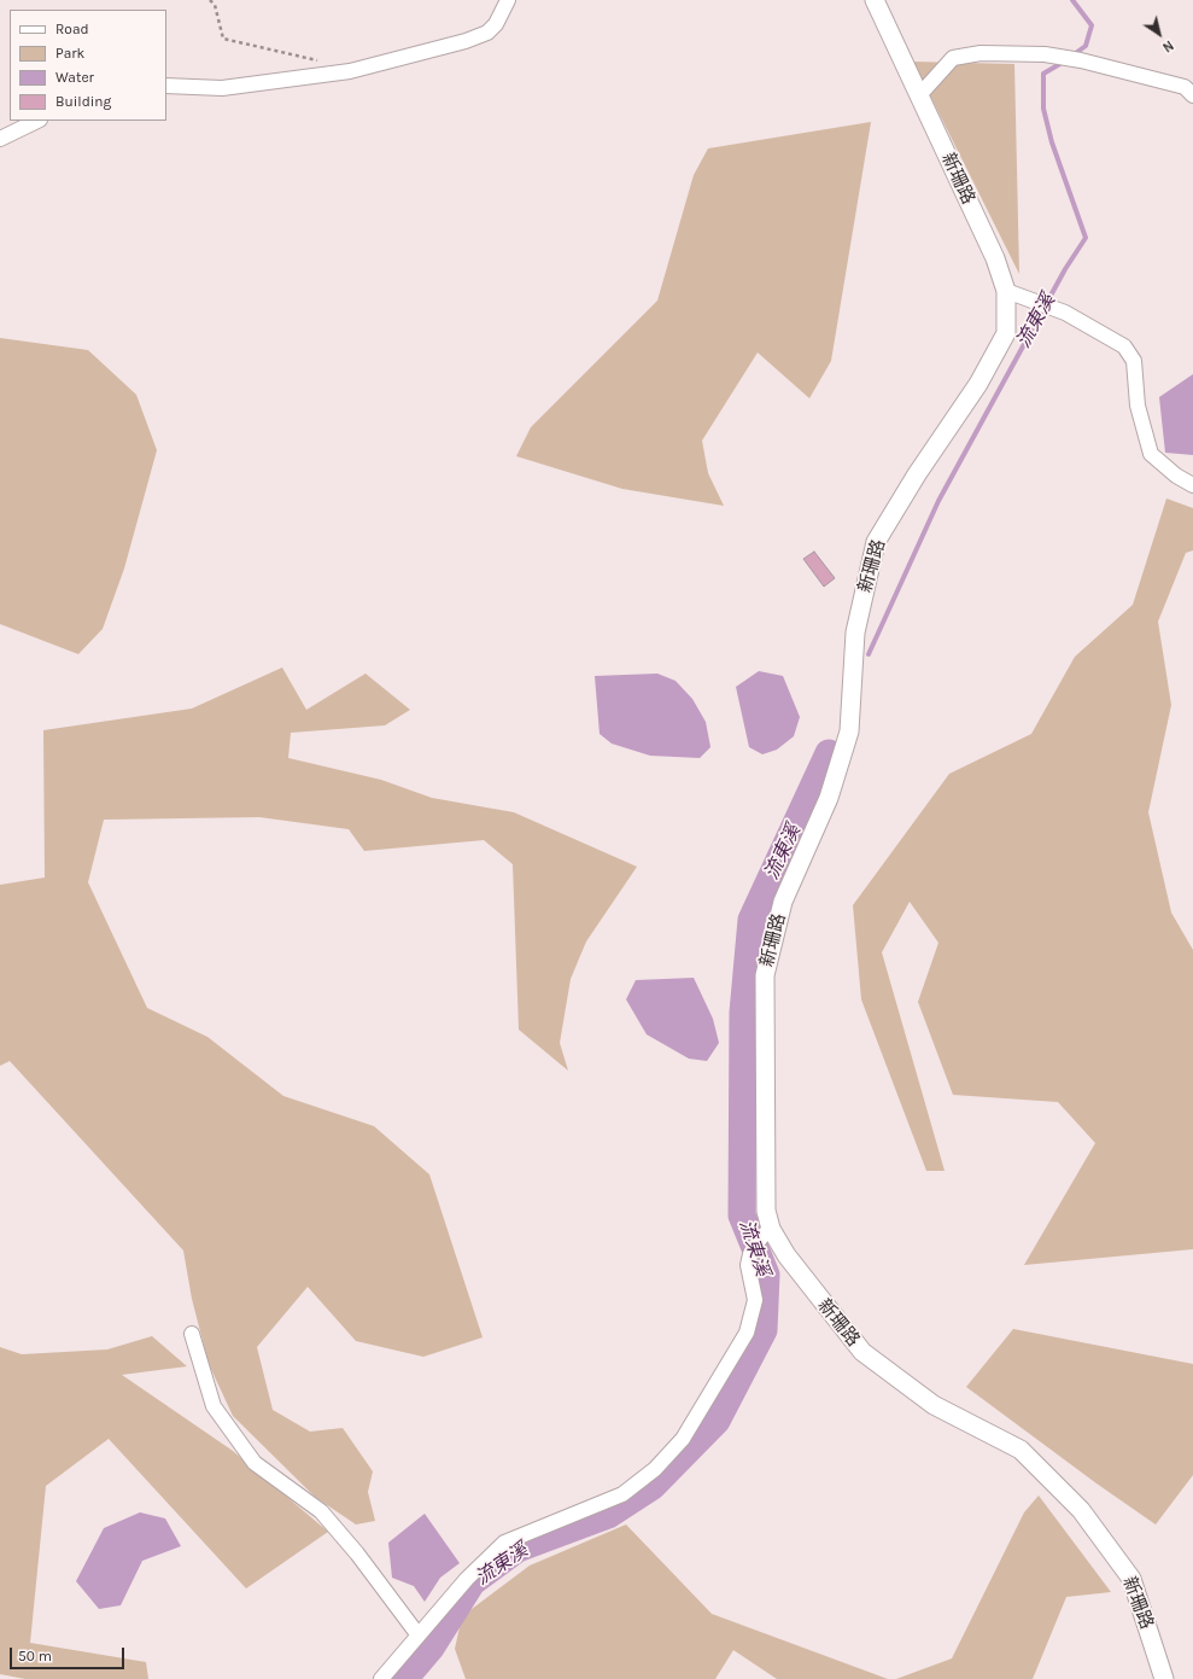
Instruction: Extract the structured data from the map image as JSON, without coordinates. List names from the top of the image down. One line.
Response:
{"streets":{"street":["新珊路"]},"water":["流東溪"],"legend":["Road","Park","Water","Building"],"scale_bar":"50 m","north":"bottom right"}
